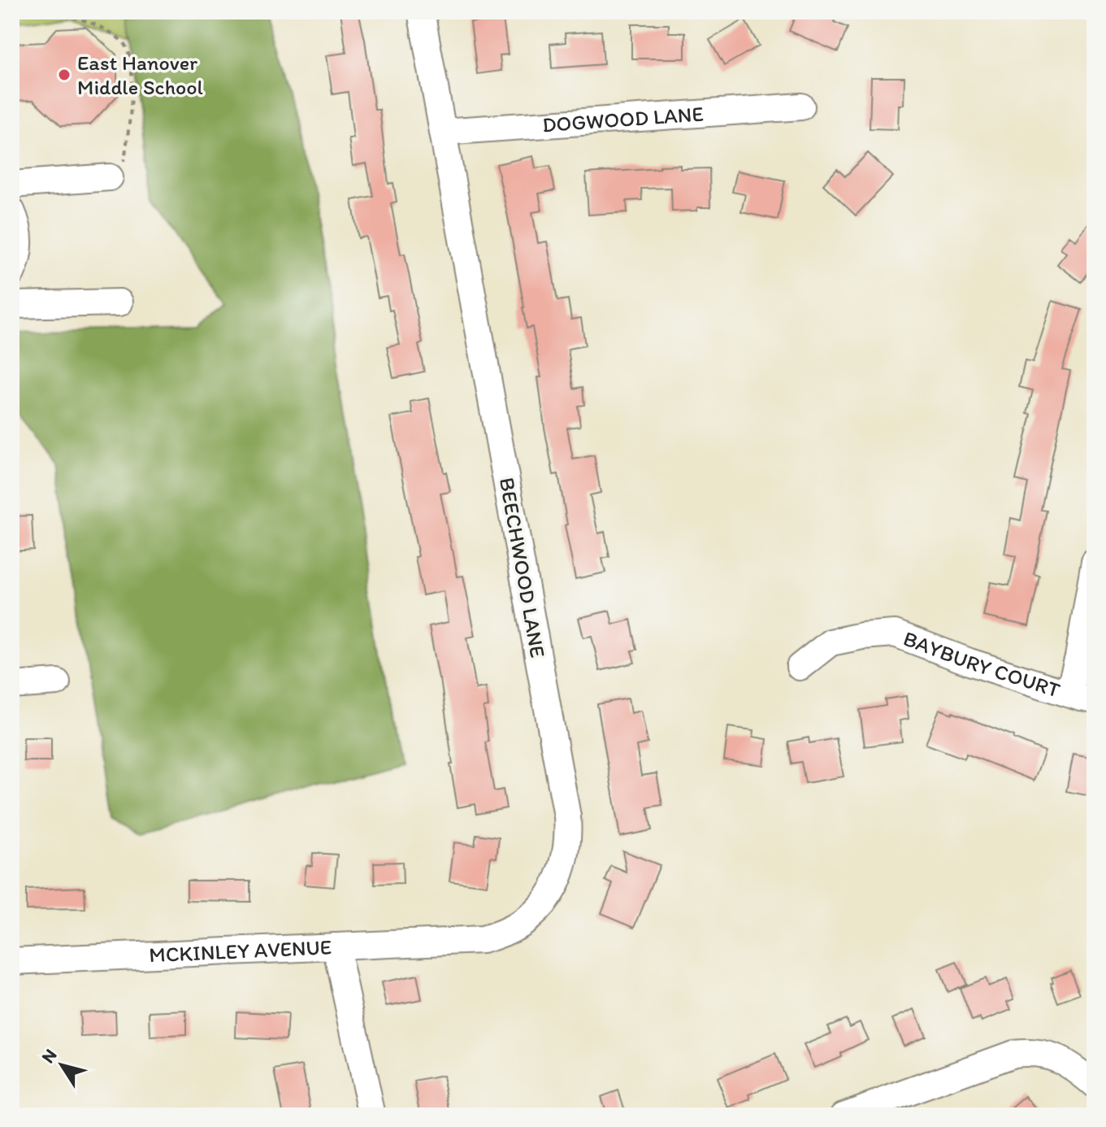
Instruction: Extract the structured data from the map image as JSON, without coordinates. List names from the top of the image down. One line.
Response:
{"streets":{"street":["DOGWOOD LANE","BEECHWOOD LANE","BAYBURY COURT","MCKINLEY AVENUE"]},"crossings":[["DOGWOOD LANE","BEECHWOOD LANE"],["BEECHWOOD LANE","MCKINLEY AVENUE"]],"places":["East Hanover Middle School"],"north":"top left"}
